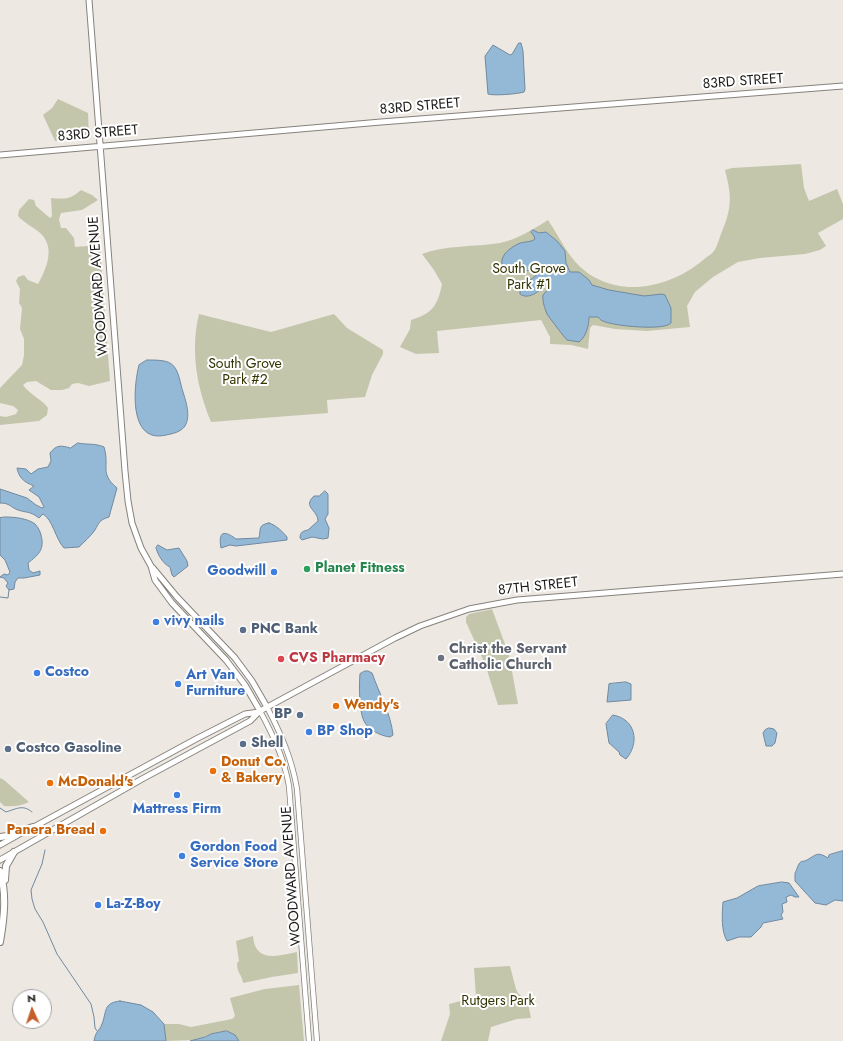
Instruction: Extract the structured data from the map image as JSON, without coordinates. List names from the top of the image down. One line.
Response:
{"streets":{"main road":["83RD STREET","WOODWARD AVENUE","87TH STREET"]},"crossings":[["83RD STREET","WOODWARD AVENUE"],["WOODWARD AVENUE","87TH STREET"]],"parks":["South Grove Park #1","South Grove Park #2","Rutgers Park"],"places":["Planet Fitness","Goodwill","vivy nails","PNC Bank","Christ the Servant Catholic Church","CVS Pharmacy","Costco","Art Van Furniture","Wendy's","BP","BP Shop","Shell","Costco Gasoline","Donut Co. & Bakery","McDonald's","Mattress Firm","Panera Bread","Gordon Food Service Store","La-Z-Boy"],"north":"top"}
